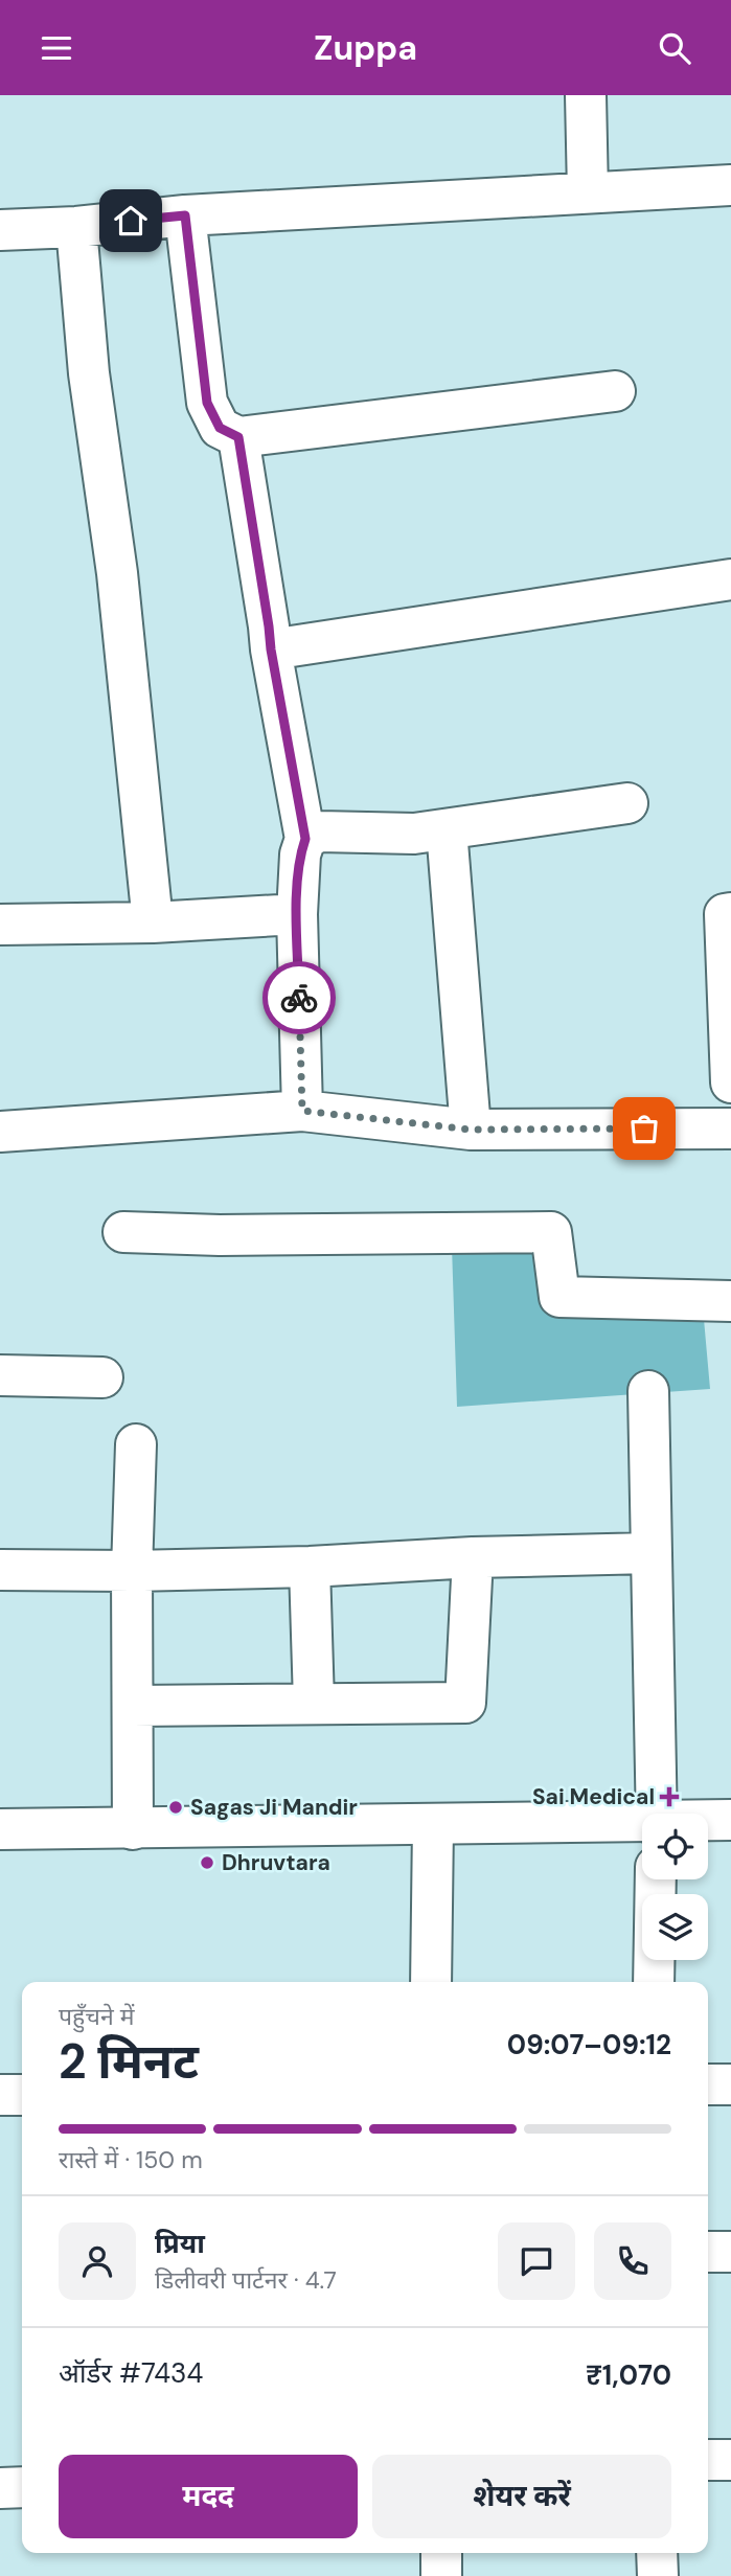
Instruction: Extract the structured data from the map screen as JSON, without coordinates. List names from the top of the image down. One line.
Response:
{"places":{"health":["Sai Medical"],"other":["Sagas Ji Mandir","Dhruvtara"]},"page":{"header":"Zuppa","heading":["2 मिनट","पहुँचने में","09:07–09:12"],"panel":["प्रिया","डिलीवरी पार्टनर · 4.7","ऑर्डर #7434","₹1,070"],"bar":"रास्ते में · 150 m","buttons":["मदद","शेयर करें"]}}
